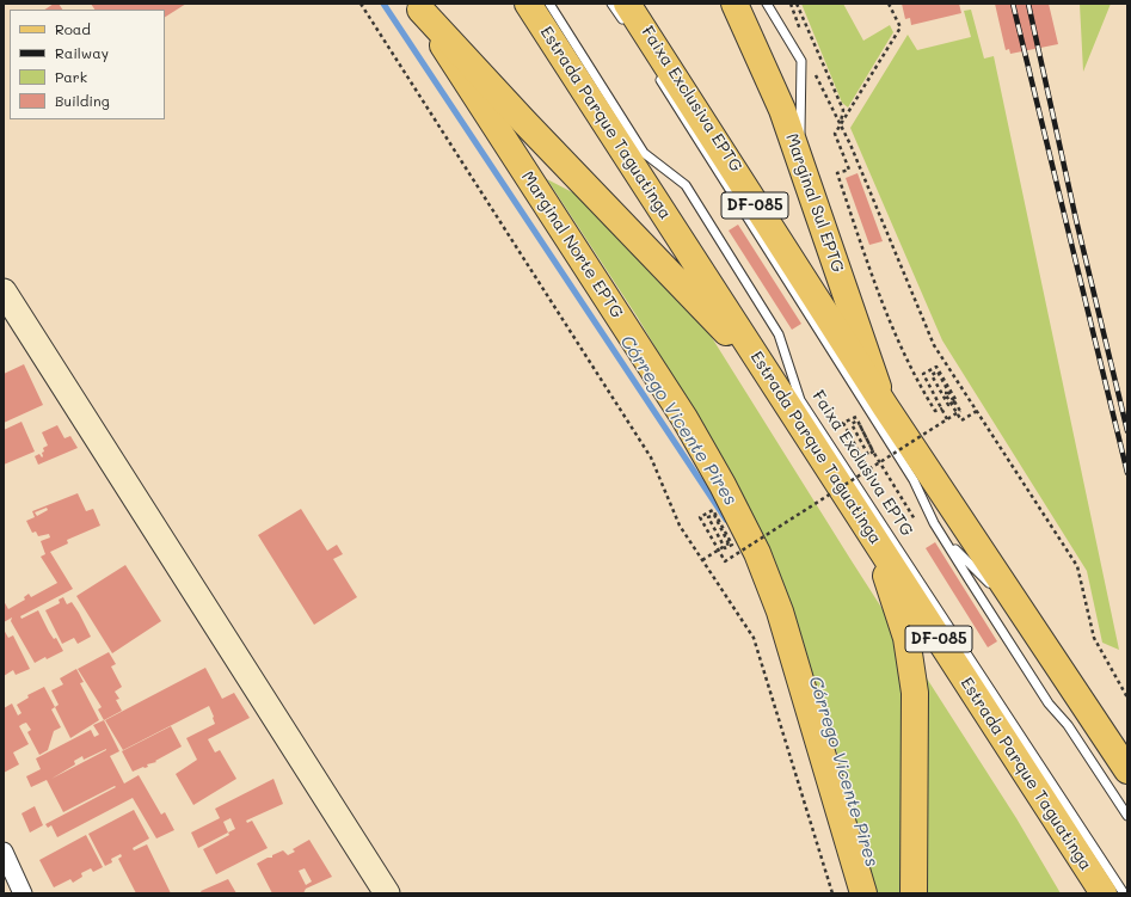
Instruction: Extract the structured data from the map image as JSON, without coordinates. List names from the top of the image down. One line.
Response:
{"streets":{"main road":["Estrada Parque Taguatinga","Marginal Sul EPTG","DF-085","Marginal Norte EPTG"],"lane":["Faixa Exclusiva EPTG"]},"crossings":[["Faixa Exclusiva EPTG","DF-085"],["Marginal Sul EPTG","DF-085"]],"water":["Córrego Vicente Pires"],"legend":["Road","Railway","Park","Building"]}
